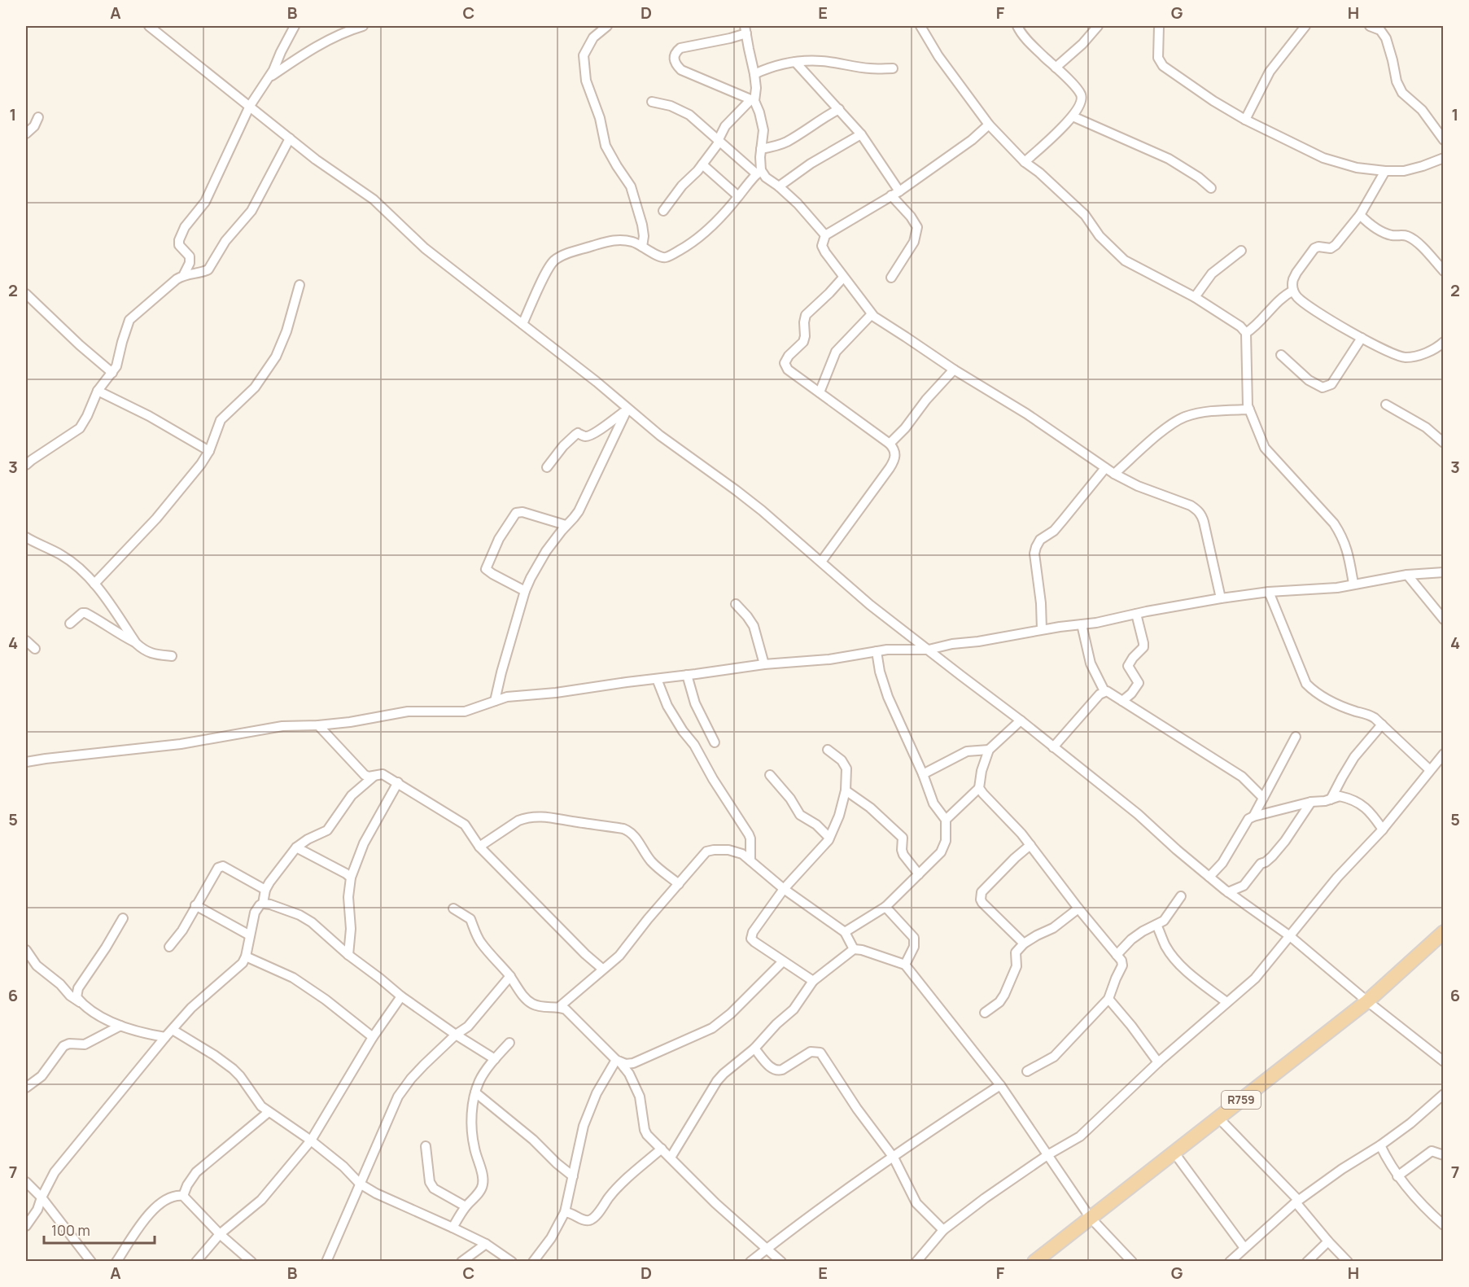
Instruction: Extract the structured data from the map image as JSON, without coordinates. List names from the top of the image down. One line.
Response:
{"streets":{"main road":["R759"]},"scale_bar":"100 m","grid":{"columns":["A","B","C","D","E","F","G","H"],"rows":["1","2","3","4","5","6","7"]}}
